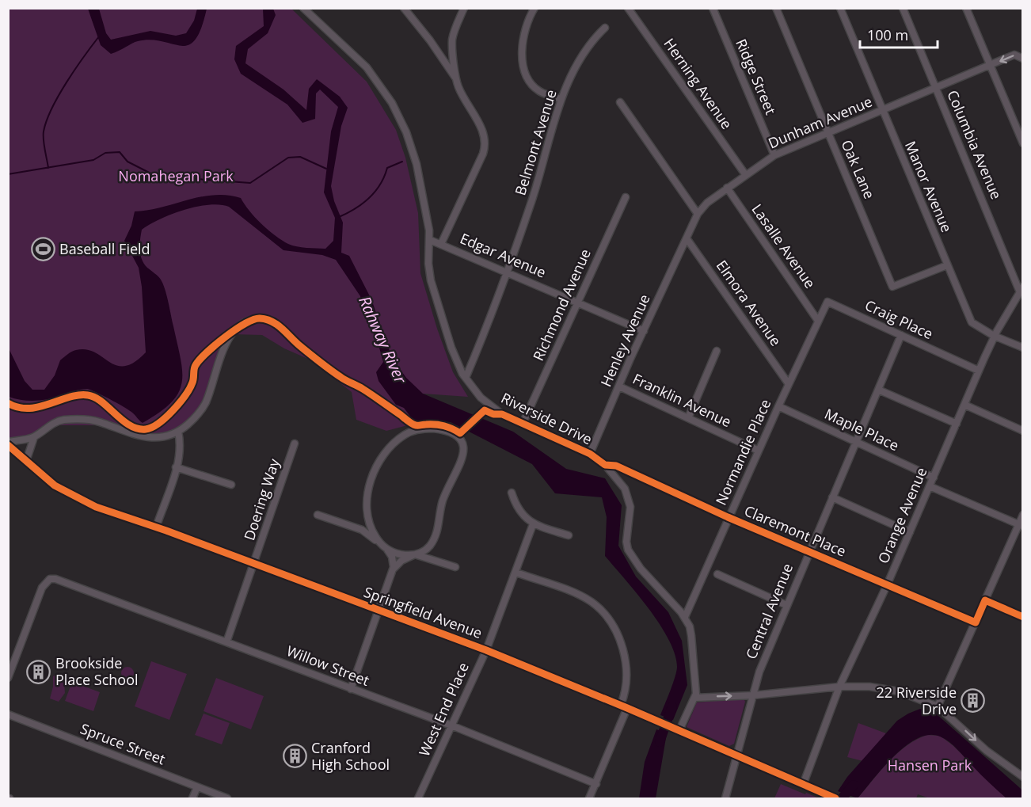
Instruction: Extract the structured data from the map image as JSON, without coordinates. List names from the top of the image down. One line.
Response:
{"streets":{"street":["Ridge Street","Herning Avenue","Dunham Avenue","Belmont Avenue","Columbia Avenue","Oak Lane","Manor Avenue","Lasalle Avenue","Edgar Avenue","Elmora Avenue","Richmond Avenue","Craig Place","Henley Avenue","Franklin Avenue","Riverside Drive","Maple Place","Normandie Place","Doering Way","Orange Avenue","Claremont Place","Central Avenue","Springfield Avenue","Willow Street","West End Place","Spruce Street"]},"crossings":[["Ridge Street","Dunham Avenue"],["Herning Avenue","Dunham Avenue"],["Dunham Avenue","Columbia Avenue"],["Dunham Avenue","Oak Lane"],["Dunham Avenue","Manor Avenue"],["Dunham Avenue","Lasalle Avenue"],["Dunham Avenue","Elmora Avenue"],["Dunham Avenue","Henley Avenue"],["Belmont Avenue","Edgar Avenue"],["Belmont Avenue","Riverside Drive"],["Columbia Avenue","Orange Avenue"],["Oak Lane","Manor Avenue"],["Manor Avenue","Orange Avenue"],["Lasalle Avenue","Craig Place"],["Lasalle Avenue","Normandie Place"],["Edgar Avenue","Richmond Avenue"],["Edgar Avenue","Henley Avenue"],["Edgar Avenue","Riverside Drive"],["Elmora Avenue","Henley Avenue"],["Elmora Avenue","Normandie Place"],["Richmond Avenue","Riverside Drive"],["Craig Place","Normandie Place"],["Craig Place","Orange Avenue"],["Craig Place","Central Avenue"],["Henley Avenue","Franklin Avenue"],["Henley Avenue","Riverside Drive"],["Franklin Avenue","Normandie Place"],["Riverside Drive","Normandie Place"],["Riverside Drive","Claremont Place"],["Maple Place","Normandie Place"],["Maple Place","Orange Avenue"],["Maple Place","Central Avenue"],["Normandie Place","Claremont Place"],["Doering Way","Springfield Avenue"],["Doering Way","Willow Street"],["Orange Avenue","Claremont Place"],["Orange Avenue","Springfield Avenue"],["Claremont Place","Central Avenue"],["Central Avenue","Springfield Avenue"],["Springfield Avenue","West End Place"],["Willow Street","West End Place"]],"water":["Rahway River"],"parks":["Nomahegan Park","Hansen Park"],"places":{"sports":["Baseball Field"],"building":["Brookside Place School","22 Riverside Drive","Cranford High School"]},"scale_bar":"100 m"}
